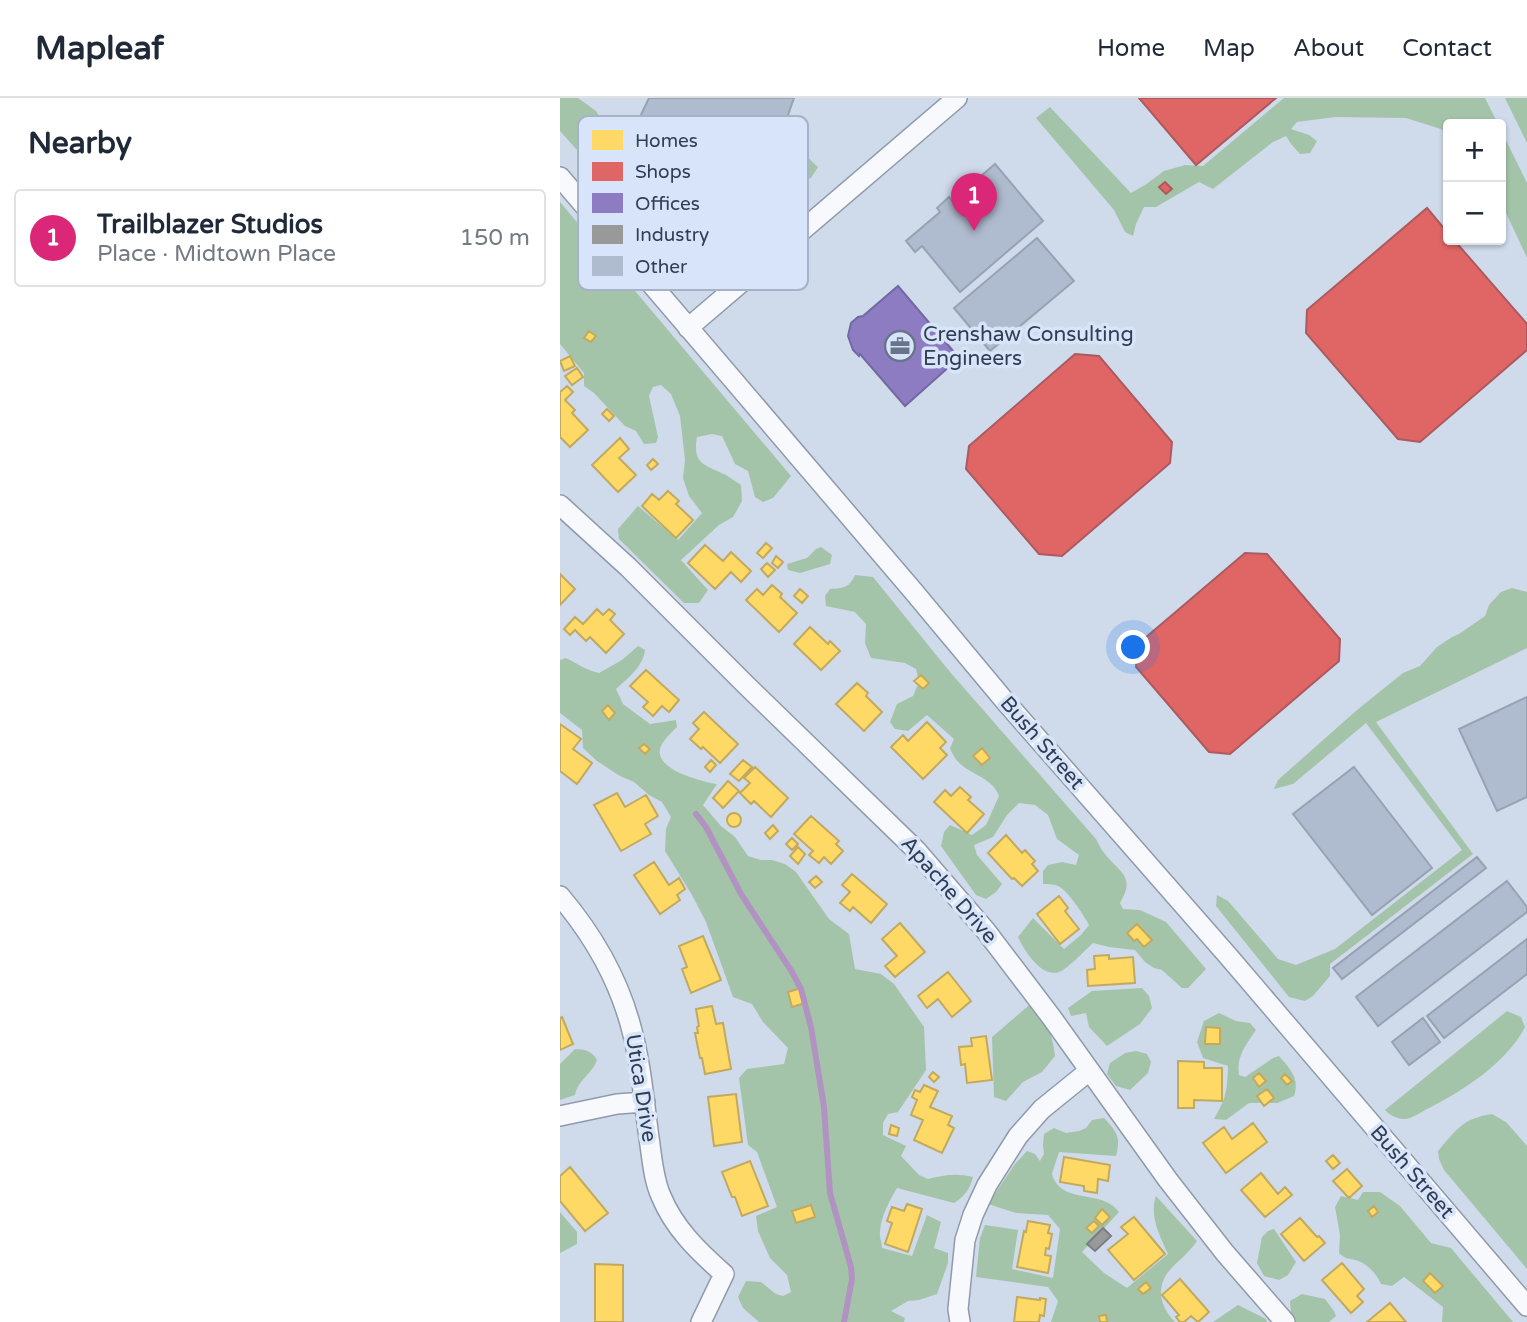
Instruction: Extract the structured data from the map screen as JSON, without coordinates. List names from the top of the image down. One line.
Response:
{"streets":{"street":["Bush Street","Apache Drive","Utica Drive"]},"places":{"office":["Crenshaw Consulting Engineers"]},"legend":["Homes","Shops","Offices","Industry","Other"],"page":{"header":"Mapleaf","nav":["Home","Map","About","Contact"],"heading":"Nearby","map_buttons":["+","−"],"pins":"1","list":[{"mark":"1","name":"Trailblazer Studios","note":"Place · Midtown Place","value":"150 m"}]}}
